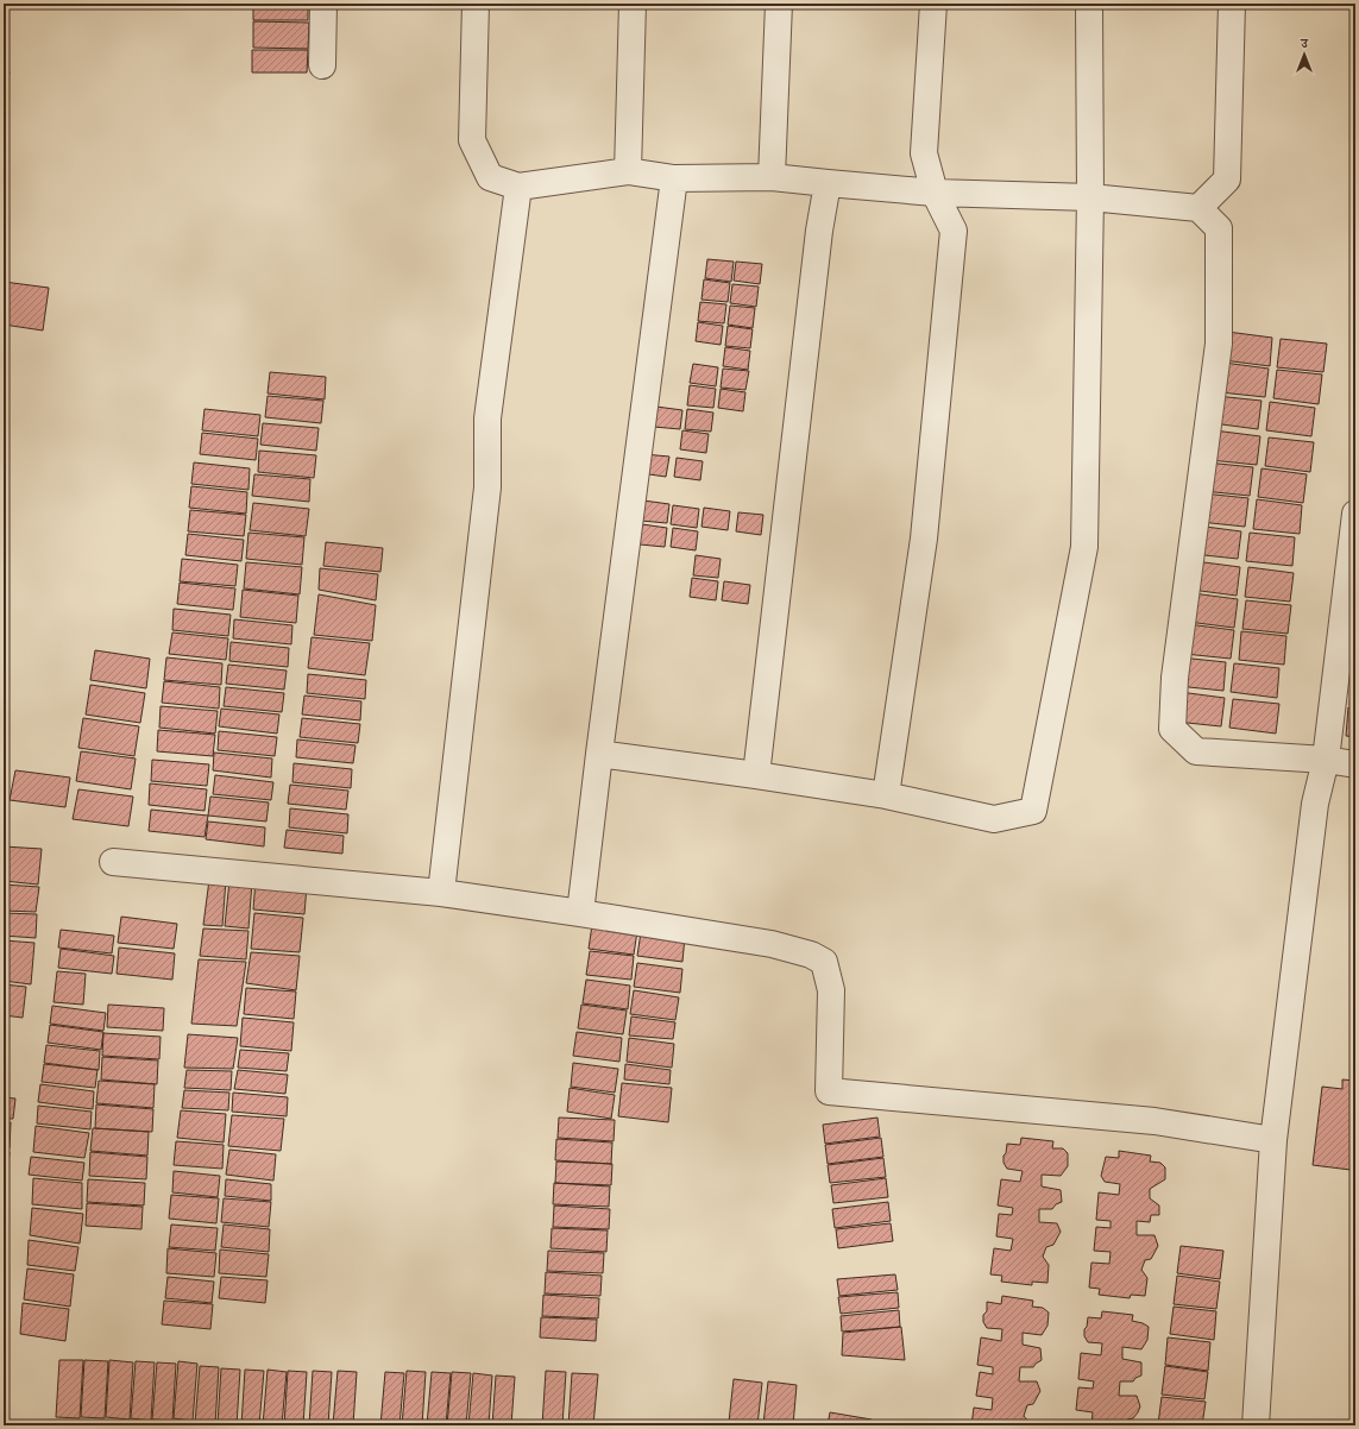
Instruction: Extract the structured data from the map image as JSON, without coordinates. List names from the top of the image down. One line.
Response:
{"north":"top"}
